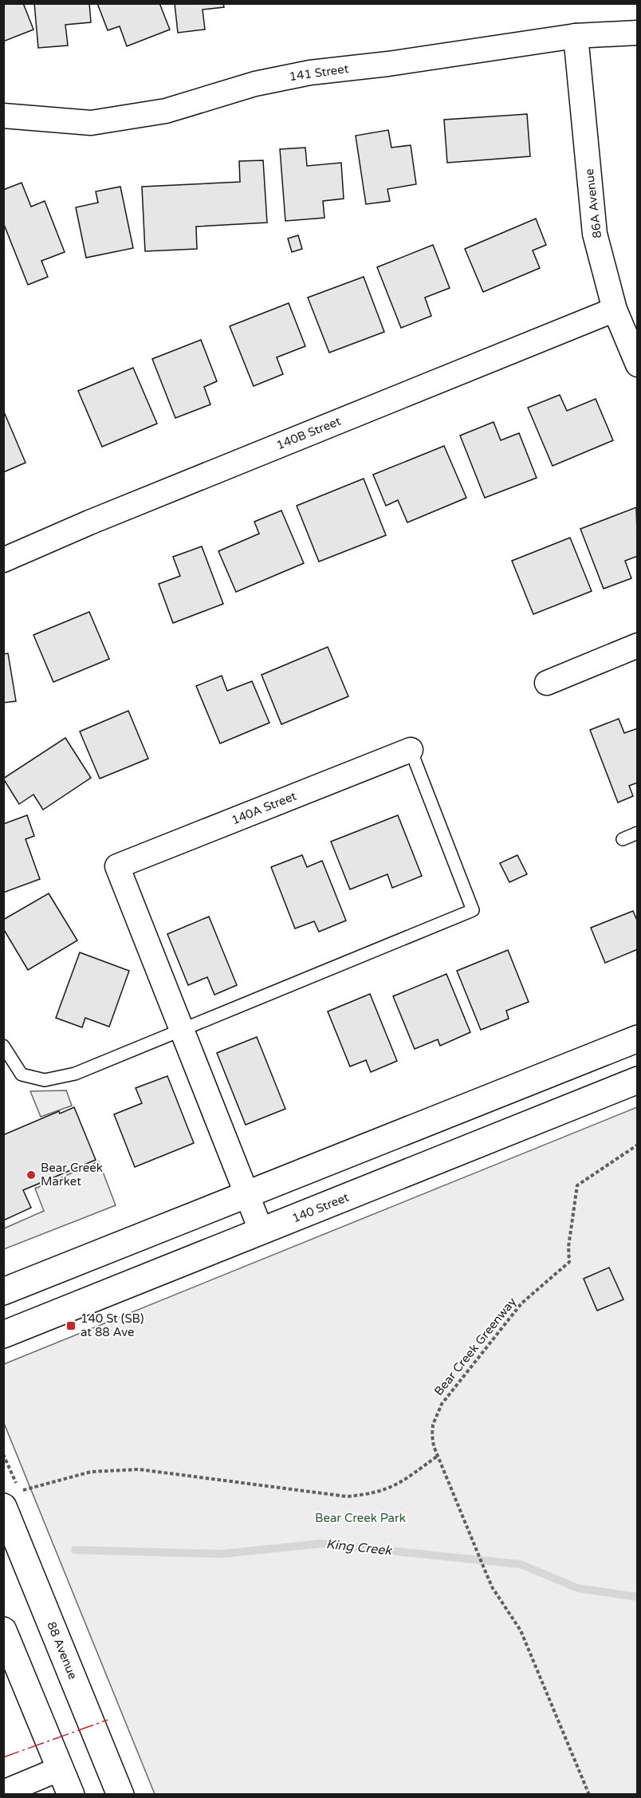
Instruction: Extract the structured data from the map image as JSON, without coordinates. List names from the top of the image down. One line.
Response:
{"streets":{"main road":["140 Street","88 Avenue"],"street":["141 Street","86A Avenue","140B Street","140A Street"],"path":["Bear Creek Greenway"]},"crossings":[["141 Street","86A Avenue"],["86A Avenue","140B Street"]],"water":["King Creek"],"parks":["Bear Creek Park"],"places":{"other":["Bear Creek Market"],"transit":["140 St (SB) at 88 Ave"]}}
